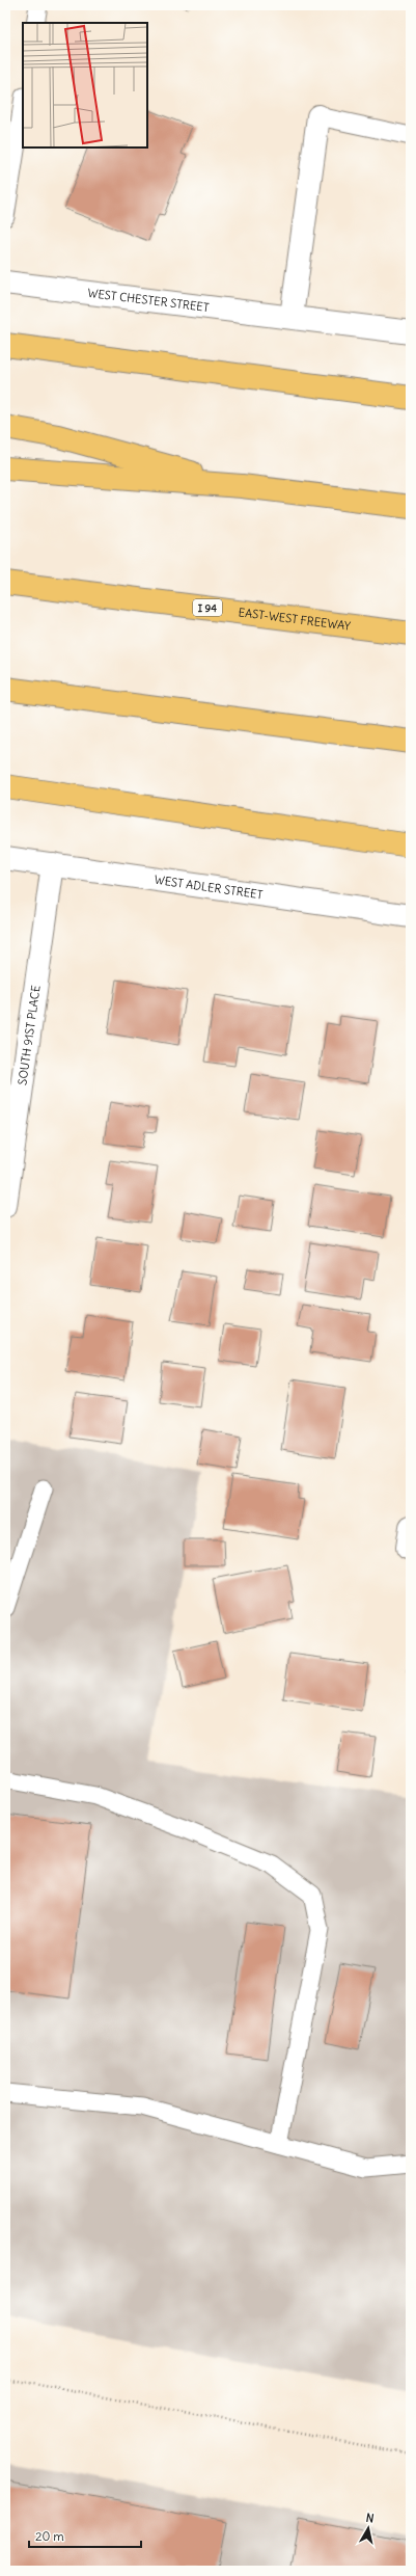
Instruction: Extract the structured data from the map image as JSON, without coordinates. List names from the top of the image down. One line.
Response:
{"streets":{"highway":["I 94","EAST-WEST FREEWAY"],"street":["WEST CHESTER STREET","WEST ADLER STREET","SOUTH 91ST PLACE"]},"crossings":[["WEST ADLER STREET","SOUTH 91ST PLACE"]],"scale_bar":"20 m","north":"top"}
